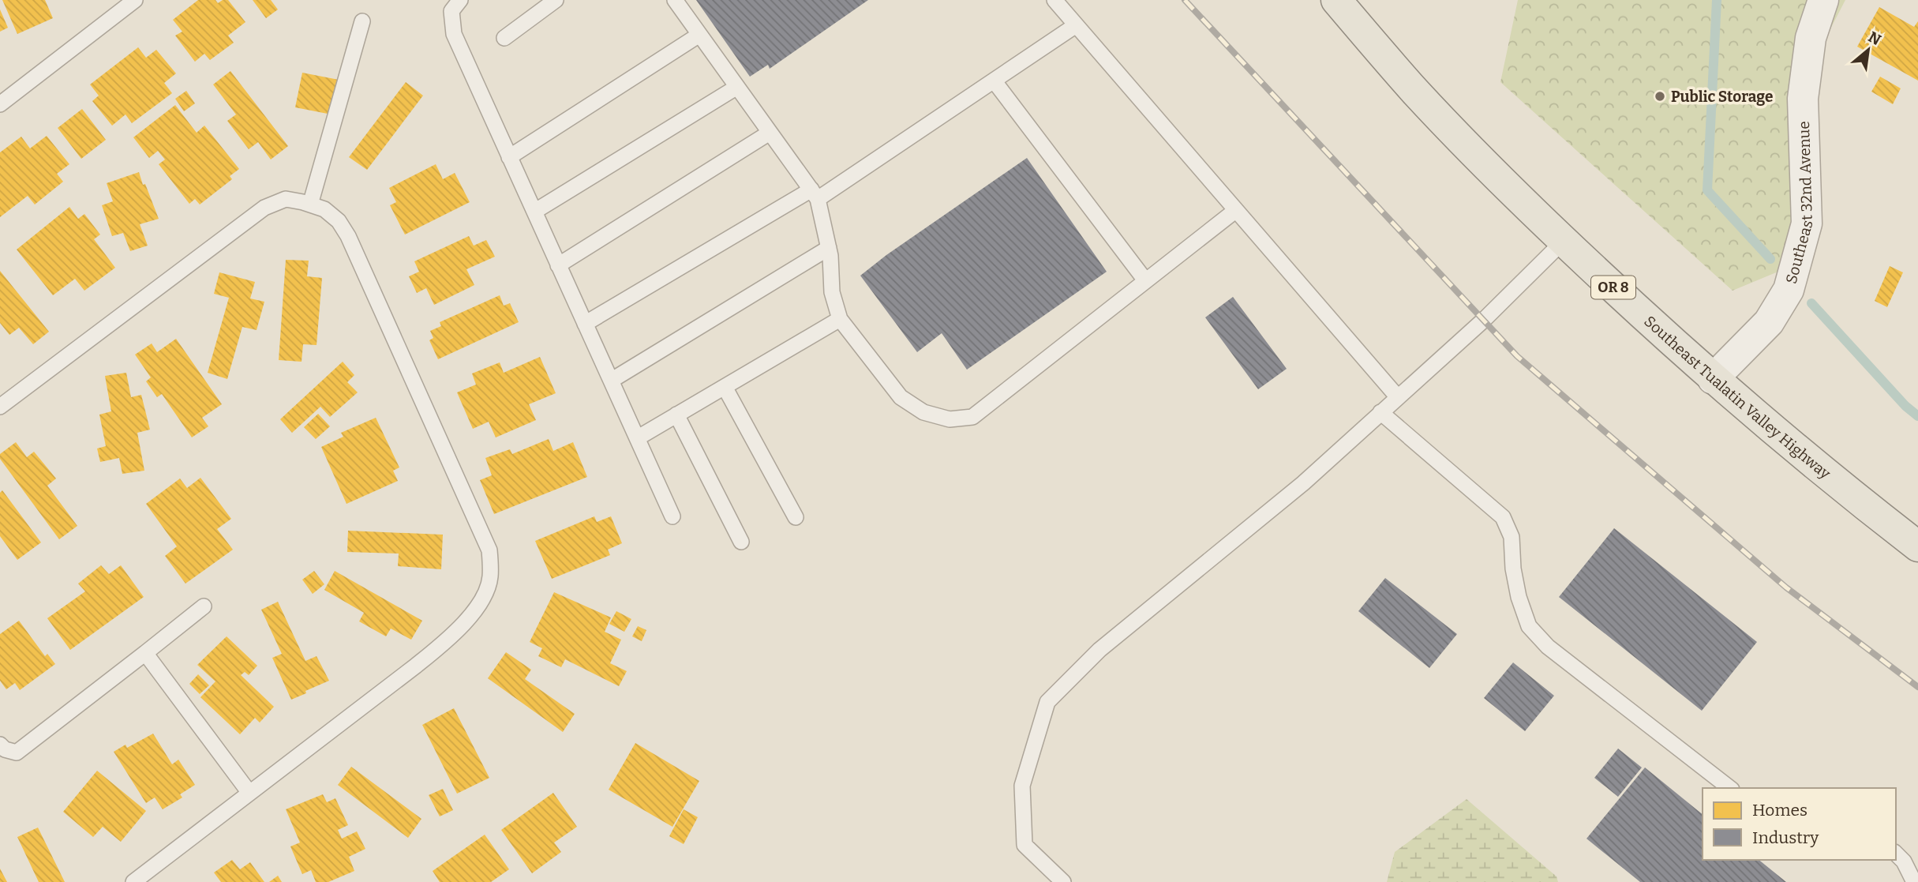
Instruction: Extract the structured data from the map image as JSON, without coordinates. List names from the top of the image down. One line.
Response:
{"streets":{"main road":["OR 8","Southeast Tualatin Valley Highway"],"street":["Southeast 32nd Avenue"]},"crossings":[["Southeast 32nd Avenue","Southeast Tualatin Valley Highway"]],"places":["Public Storage"],"legend":["Homes","Industry"],"north":"top right"}
